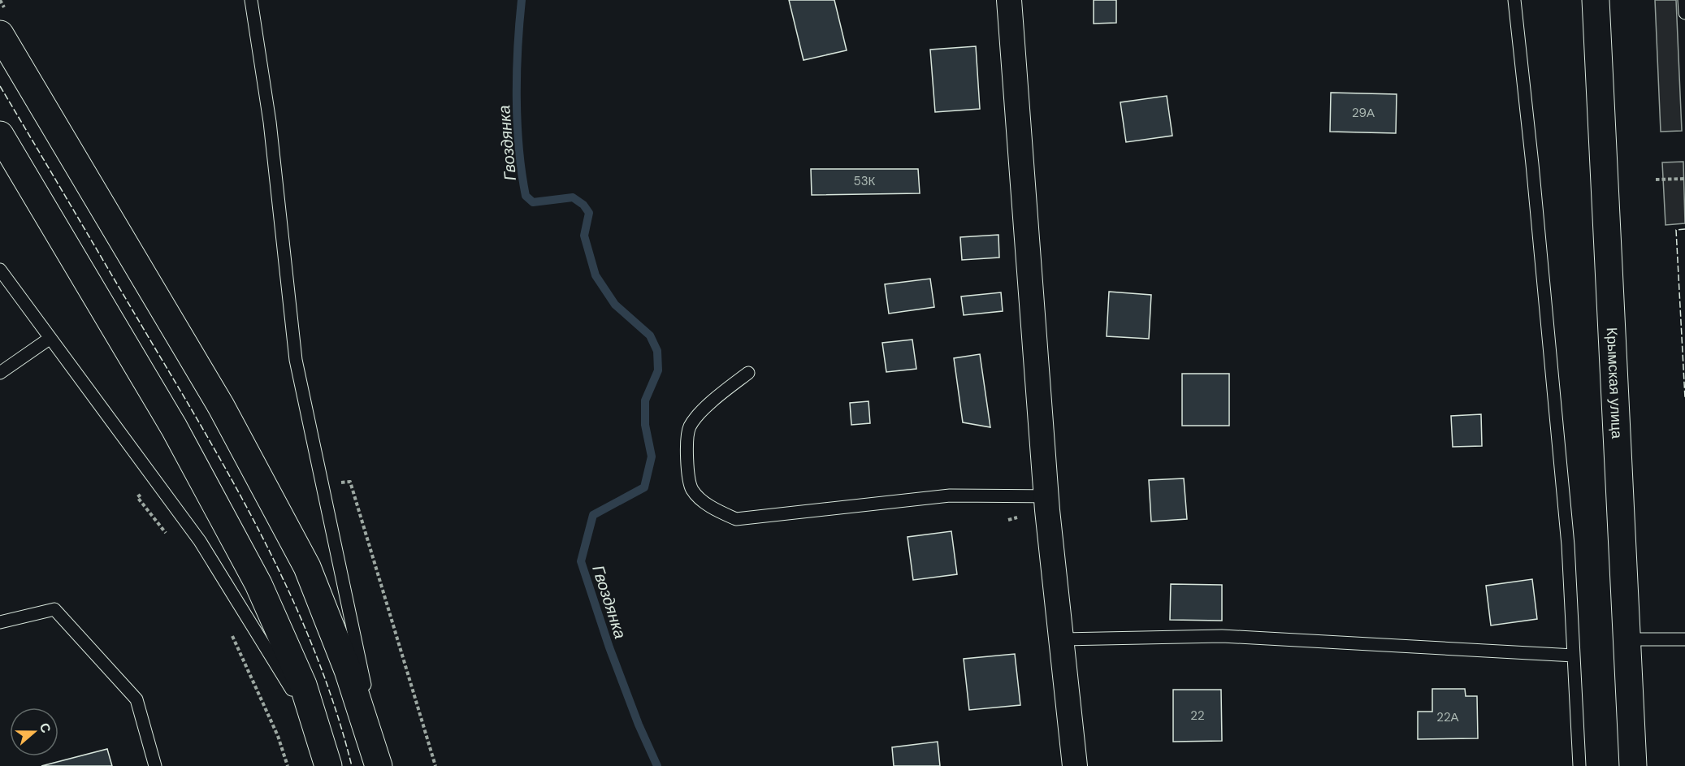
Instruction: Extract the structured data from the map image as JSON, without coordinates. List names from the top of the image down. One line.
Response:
{"streets":{"street":["Крымская улица"]},"water":["Гвоздянка"],"house_numbers":["29А","53К","22","22А"],"north":"right"}
